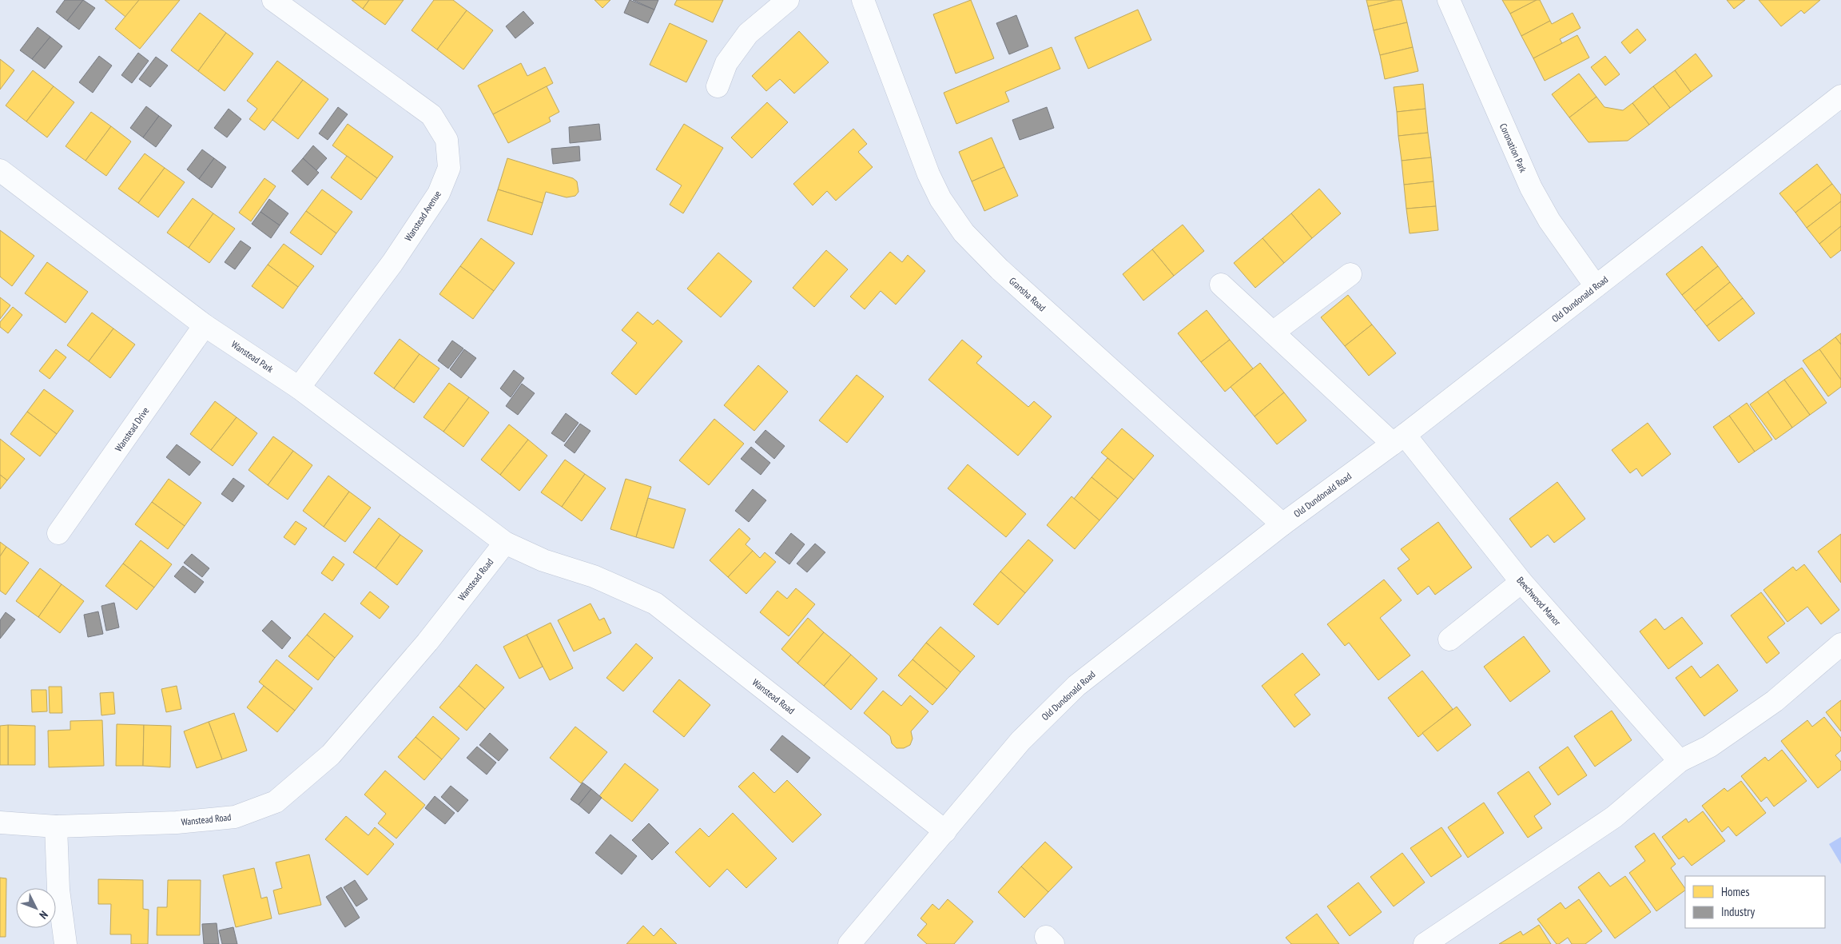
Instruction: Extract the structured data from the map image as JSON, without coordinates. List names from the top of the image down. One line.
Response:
{"streets":{"street":["Coronation Park","Wanstead Avenue","Gransha Road","Old Dundonald Road","Wanstead Park","Wanstead Drive","Wanstead Road","Beechwood Manor"]},"crossings":[["Coronation Park","Old Dundonald Road"],["Wanstead Avenue","Wanstead Park"],["Gransha Road","Old Dundonald Road"],["Old Dundonald Road","Wanstead Road"],["Old Dundonald Road","Beechwood Manor"],["Wanstead Park","Wanstead Drive"],["Wanstead Park","Wanstead Road"]],"legend":["Homes","Industry"],"north":"bottom right"}
